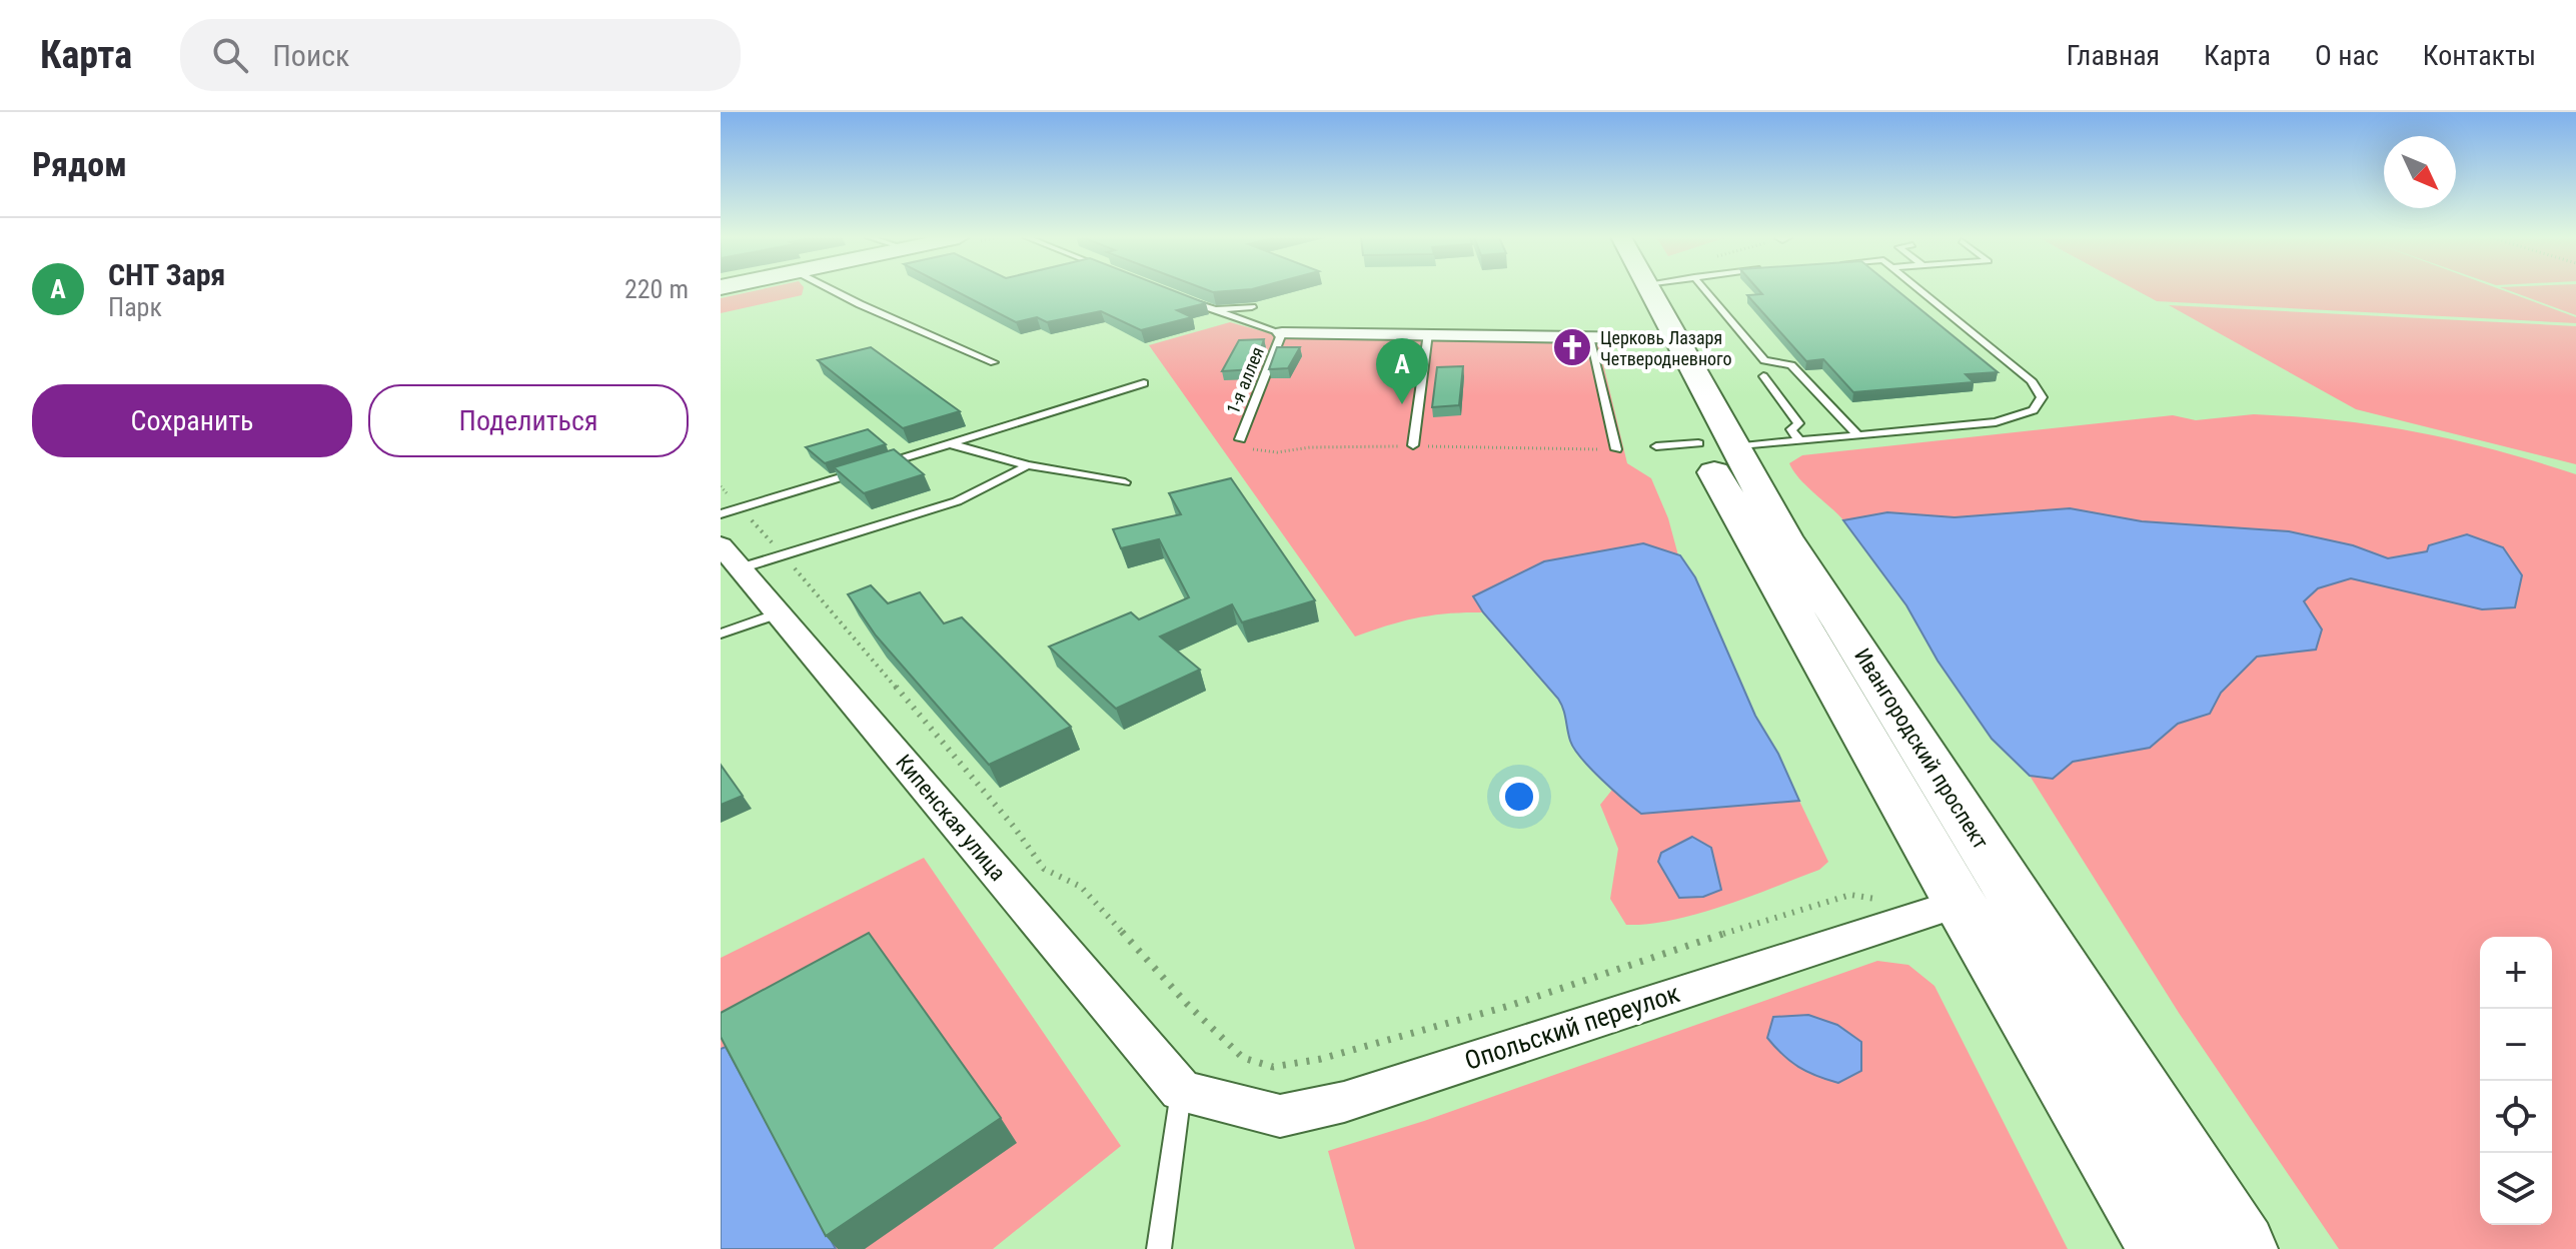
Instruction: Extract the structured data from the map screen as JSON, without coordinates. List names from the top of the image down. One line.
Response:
{"streets":{"highway":["Ивангородский проспект"],"street":["Кипенская улица","Опольский переулок"],"lane":["1-я аллея"]},"crossings":[["Ивангородский проспект","Опольский переулок"],["Кипенская улица","Опольский переулок"]],"places":{"church":["Церковь Лазаря Четверодневного"]},"north":"bottom right","page":{"header":"Карта","search":"Поиск","nav":["Главная","Карта","О нас","Контакты"],"heading":"Рядом","list":[{"mark":"A","name":"СНТ Заря","note":"Парк","value":"220 m"}],"pins":"A","buttons":["Сохранить","Поделиться"],"map_buttons":["+","−"]}}
